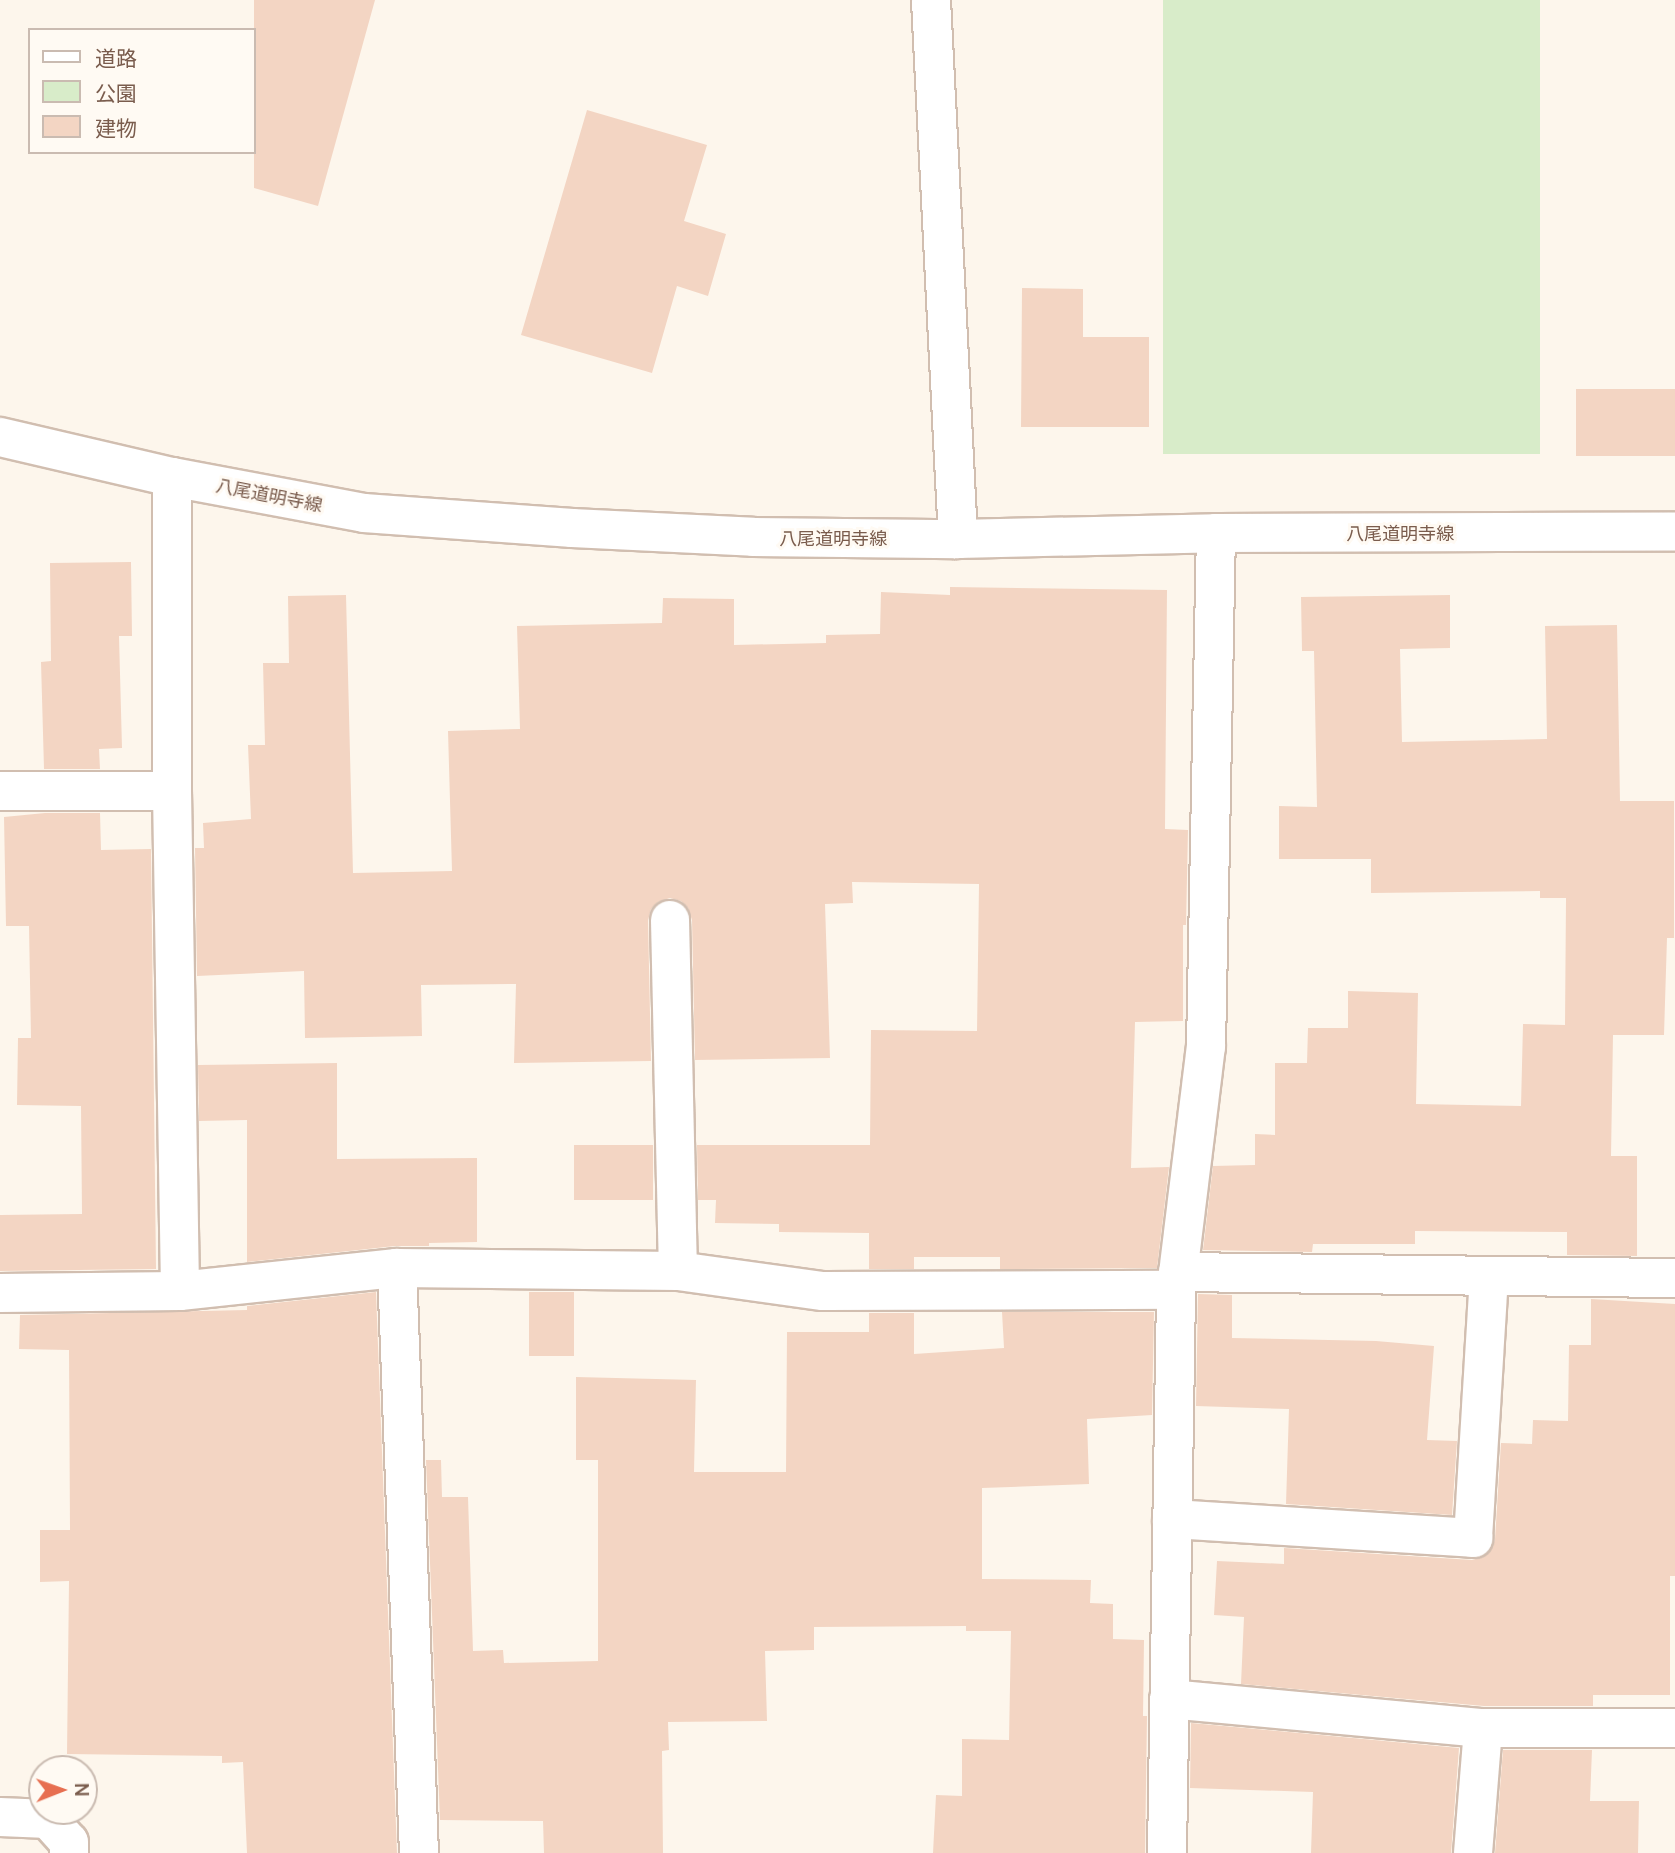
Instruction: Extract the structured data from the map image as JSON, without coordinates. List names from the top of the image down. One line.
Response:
{"streets":{"street":["八尾道明寺線"]},"legend":["道路","公園","建物"],"north":"right"}
